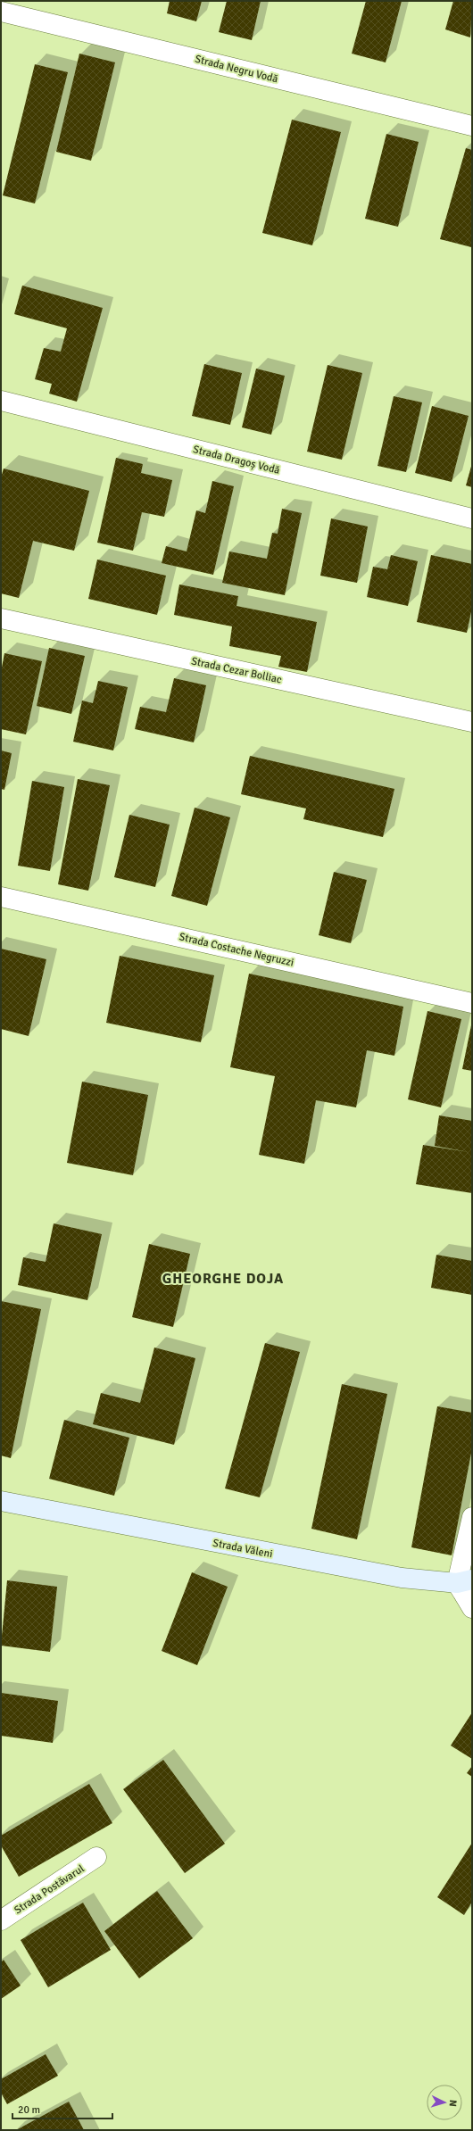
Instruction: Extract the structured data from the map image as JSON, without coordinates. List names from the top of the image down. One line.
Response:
{"streets":{"main road":["Strada Văleni"],"street":["Strada Negru Vodă","Strada Dragoș Vodă","Strada Cezar Bolliac","Strada Costache Negruzzi","Strada Postăvarul"]},"districts":["GHEORGHE DOJA"],"scale_bar":"20 m","north":"right"}
